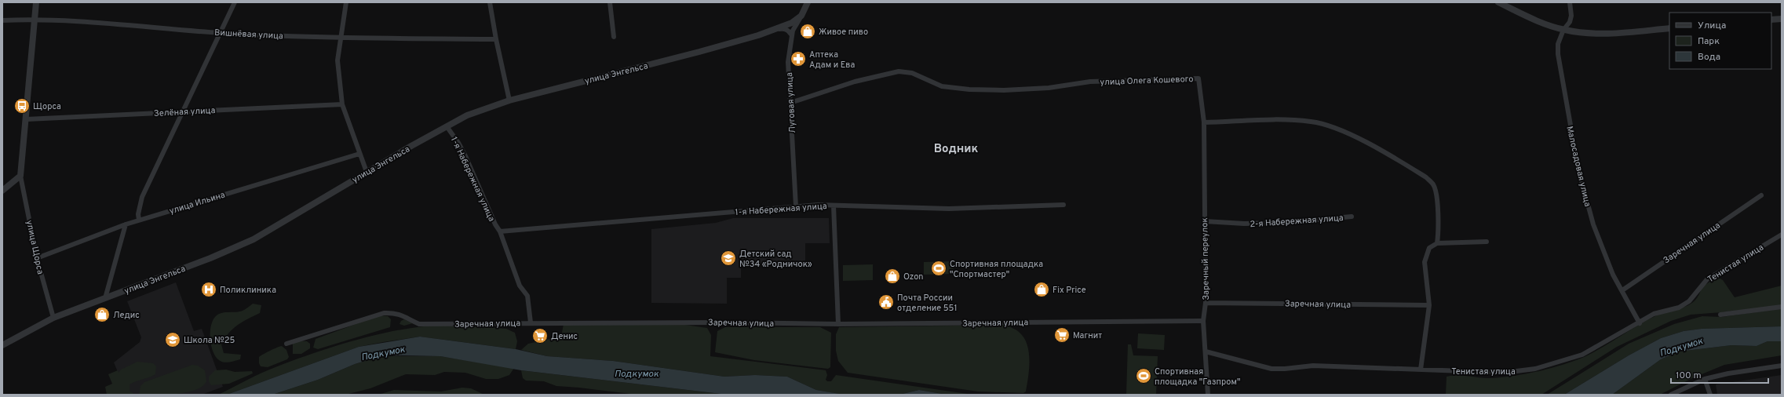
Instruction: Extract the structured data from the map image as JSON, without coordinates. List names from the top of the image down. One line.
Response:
{"streets":{"street":["Вишнёвая улица","улица Энгельса","улица Олега Кошевого","Луговая улица","Зелёная улица","Малосадовая улица","1-я Набережная улица","улица Ильина","2-я Набережная улица","Заречная улица","улица Щорса","Заречный переулок","Тенистая улица"]},"crossings":[["улица Энгельса","Луговая улица"],["улица Энгельса","1-я Набережная улица"],["улица Энгельса","улица Щорса"],["улица Олега Кошевого","Луговая улица"],["улица Олега Кошевого","Заречный переулок"],["Луговая улица","1-я Набережная улица"],["Малосадовая улица","Заречная улица"],["Малосадовая улица","Тенистая улица"],["1-я Набережная улица","Заречная улица"],["улица Ильина","улица Щорса"],["2-я Набережная улица","Заречный переулок"],["Заречная улица","Заречный переулок"],["Заречный переулок","Тенистая улица"]],"districts":["Водник"],"water":["Подкумок"],"places":{"shop":["Живое пиво","Ozon","Fix Price","Ледис"],"pharmacy":["Аптека Адам и Ева"],"bus stop":["Щорса"],"school or university":["Детский сад №34 «Родничок»","Школа №25"],"sports":["Спортивная площадка \"Спортмастер\"","Спортивная площадка \"Газпром\""],"hospital":["Поликлиника"],"public building":["Почта России отделение 551"],"supermarket":["Магнит","Денис"]},"legend":["Улица","Парк","Вода"],"scale_bar":"100 m"}
